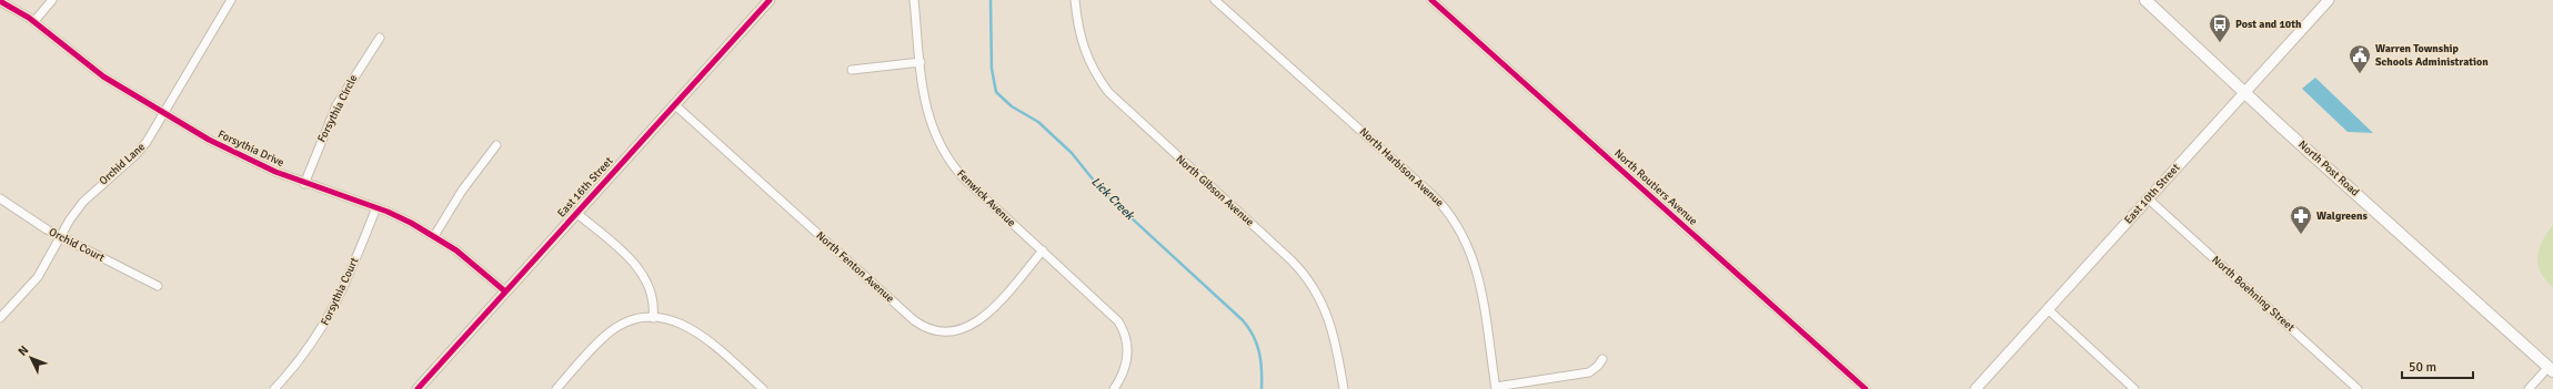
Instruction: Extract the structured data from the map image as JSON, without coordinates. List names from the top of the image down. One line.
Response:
{"streets":{"main road":["North Post Road"],"street":["Forsythia Circle","Forsythia Drive","Orchid Lane","North Harbison Avenue","East 16th Street","North Routiers Avenue","North Gibson Avenue","East 10th Street","Fenwick Avenue","Orchid Court","North Fenton Avenue","Forsythia Court","North Boehning Street"]},"crossings":[["Forsythia Circle","Forsythia Drive"],["Forsythia Drive","Orchid Lane"],["Forsythia Drive","East 16th Street"],["Forsythia Drive","Forsythia Court"],["Orchid Lane","Orchid Court"],["North Post Road","East 10th Street"],["East 16th Street","North Fenton Avenue"],["East 10th Street","North Boehning Street"],["Fenwick Avenue","North Fenton Avenue"]],"water":["Lick Creek"],"places":{"bus stop":["Post and 10th"],"public building":["Warren Township Schools Administration"],"pharmacy":["Walgreens"]},"scale_bar":"50 m","north":"top left"}
